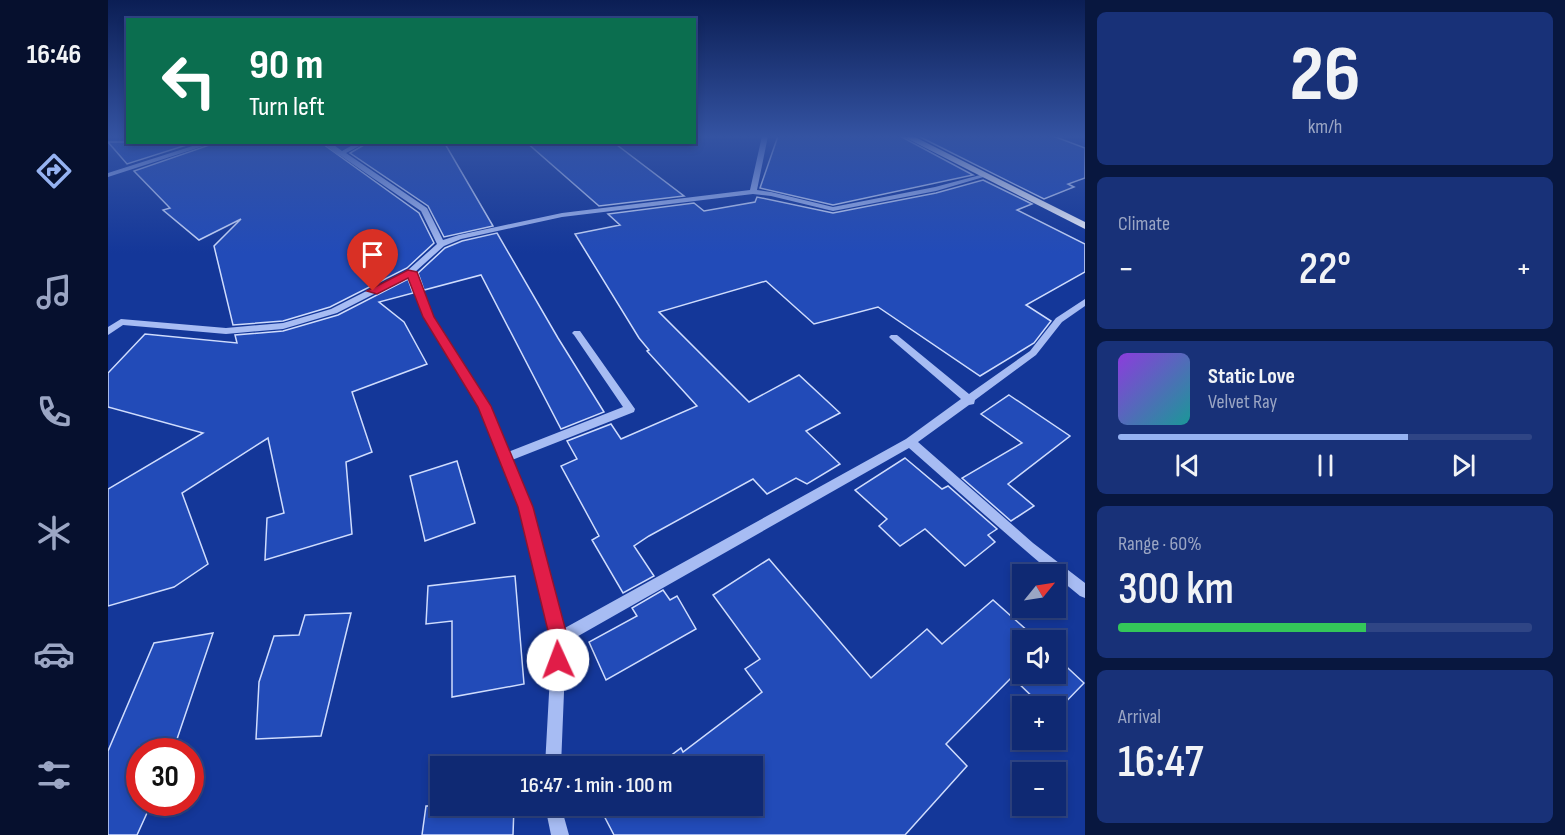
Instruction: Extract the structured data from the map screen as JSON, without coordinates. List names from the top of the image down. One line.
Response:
{"north":"top right","page":{"tabs":"16:46","tile":[["26","km/h"],"Climate",["Range · 60%","300 km"],["Arrival","16:47"]],"turn":["90 m","Turn left"],"heat":["−","22°","+"],"song":["Static Love","Velvet Ray"],"map_buttons":["+","−"],"limit":"30","trip":"16:47 · 1 min · 100 m"}}
